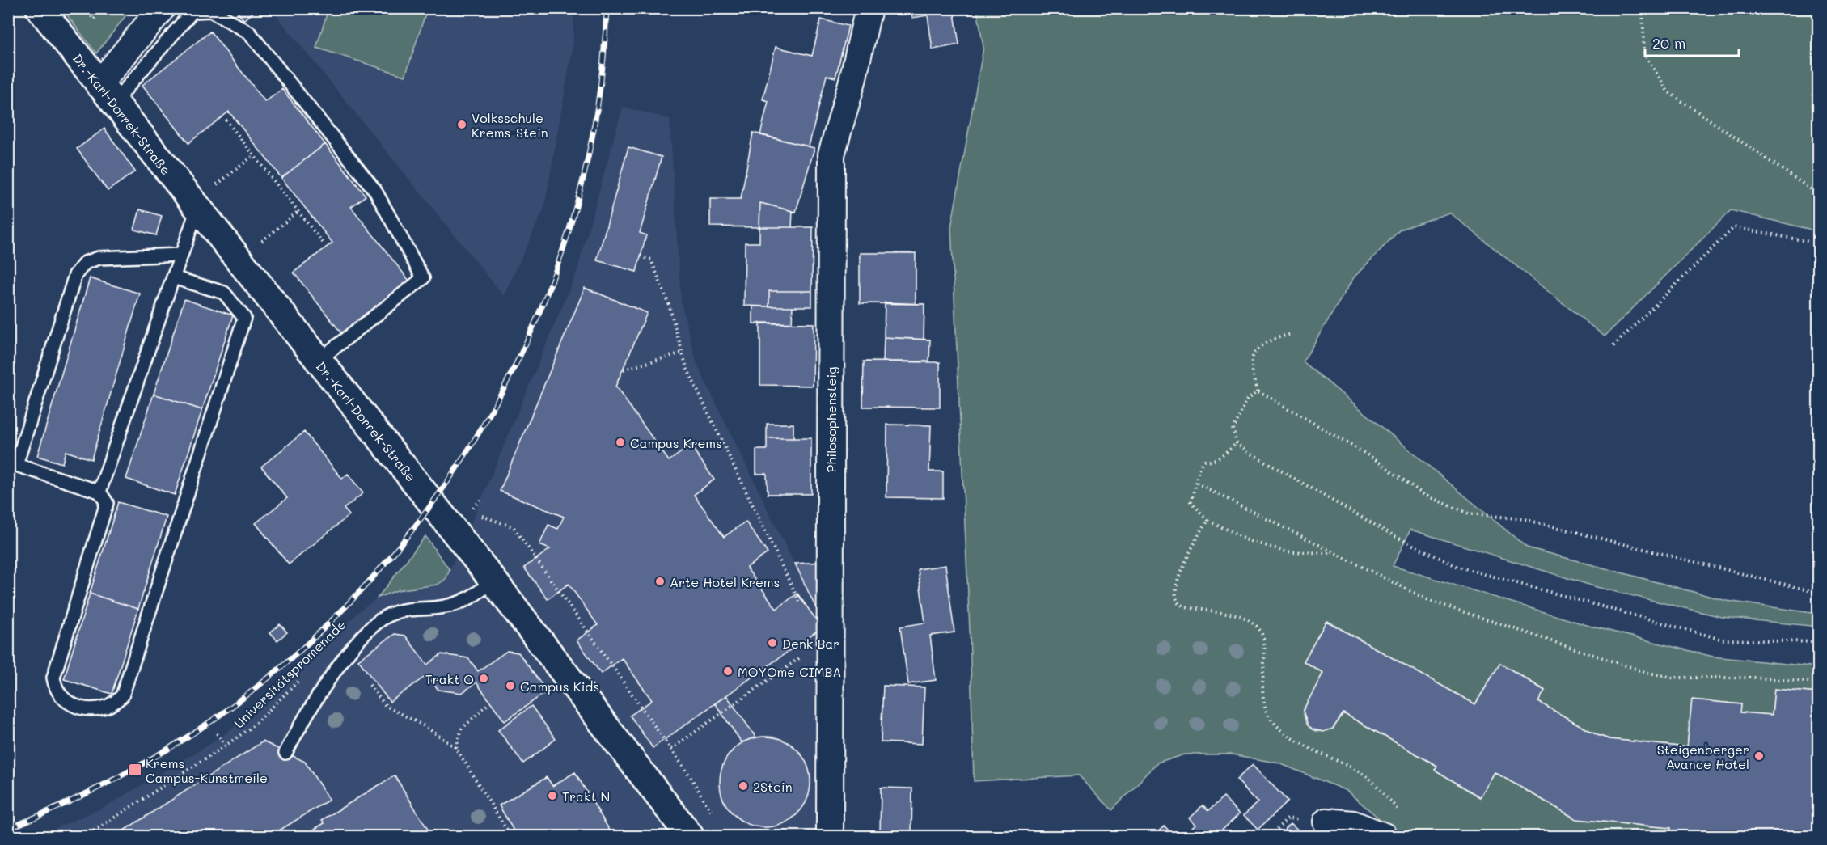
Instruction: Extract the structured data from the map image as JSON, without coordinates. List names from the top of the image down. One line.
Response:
{"streets":{"street":["Dr.-Karl-Dorrek-Straße","Philosophensteig"],"path":["Universitätspromenade"]},"places":{"other":["Volksschule Krems-Stein","Campus Krems","Arte Hotel Krems","Denk Bar","MOYOme CIMBA","Trakt O","Campus Kids","Steigenberger Avance Hotel","2Stein","Trakt N"],"transit":["Krems Campus-Kunstmeile"]},"scale_bar":"20 m"}
